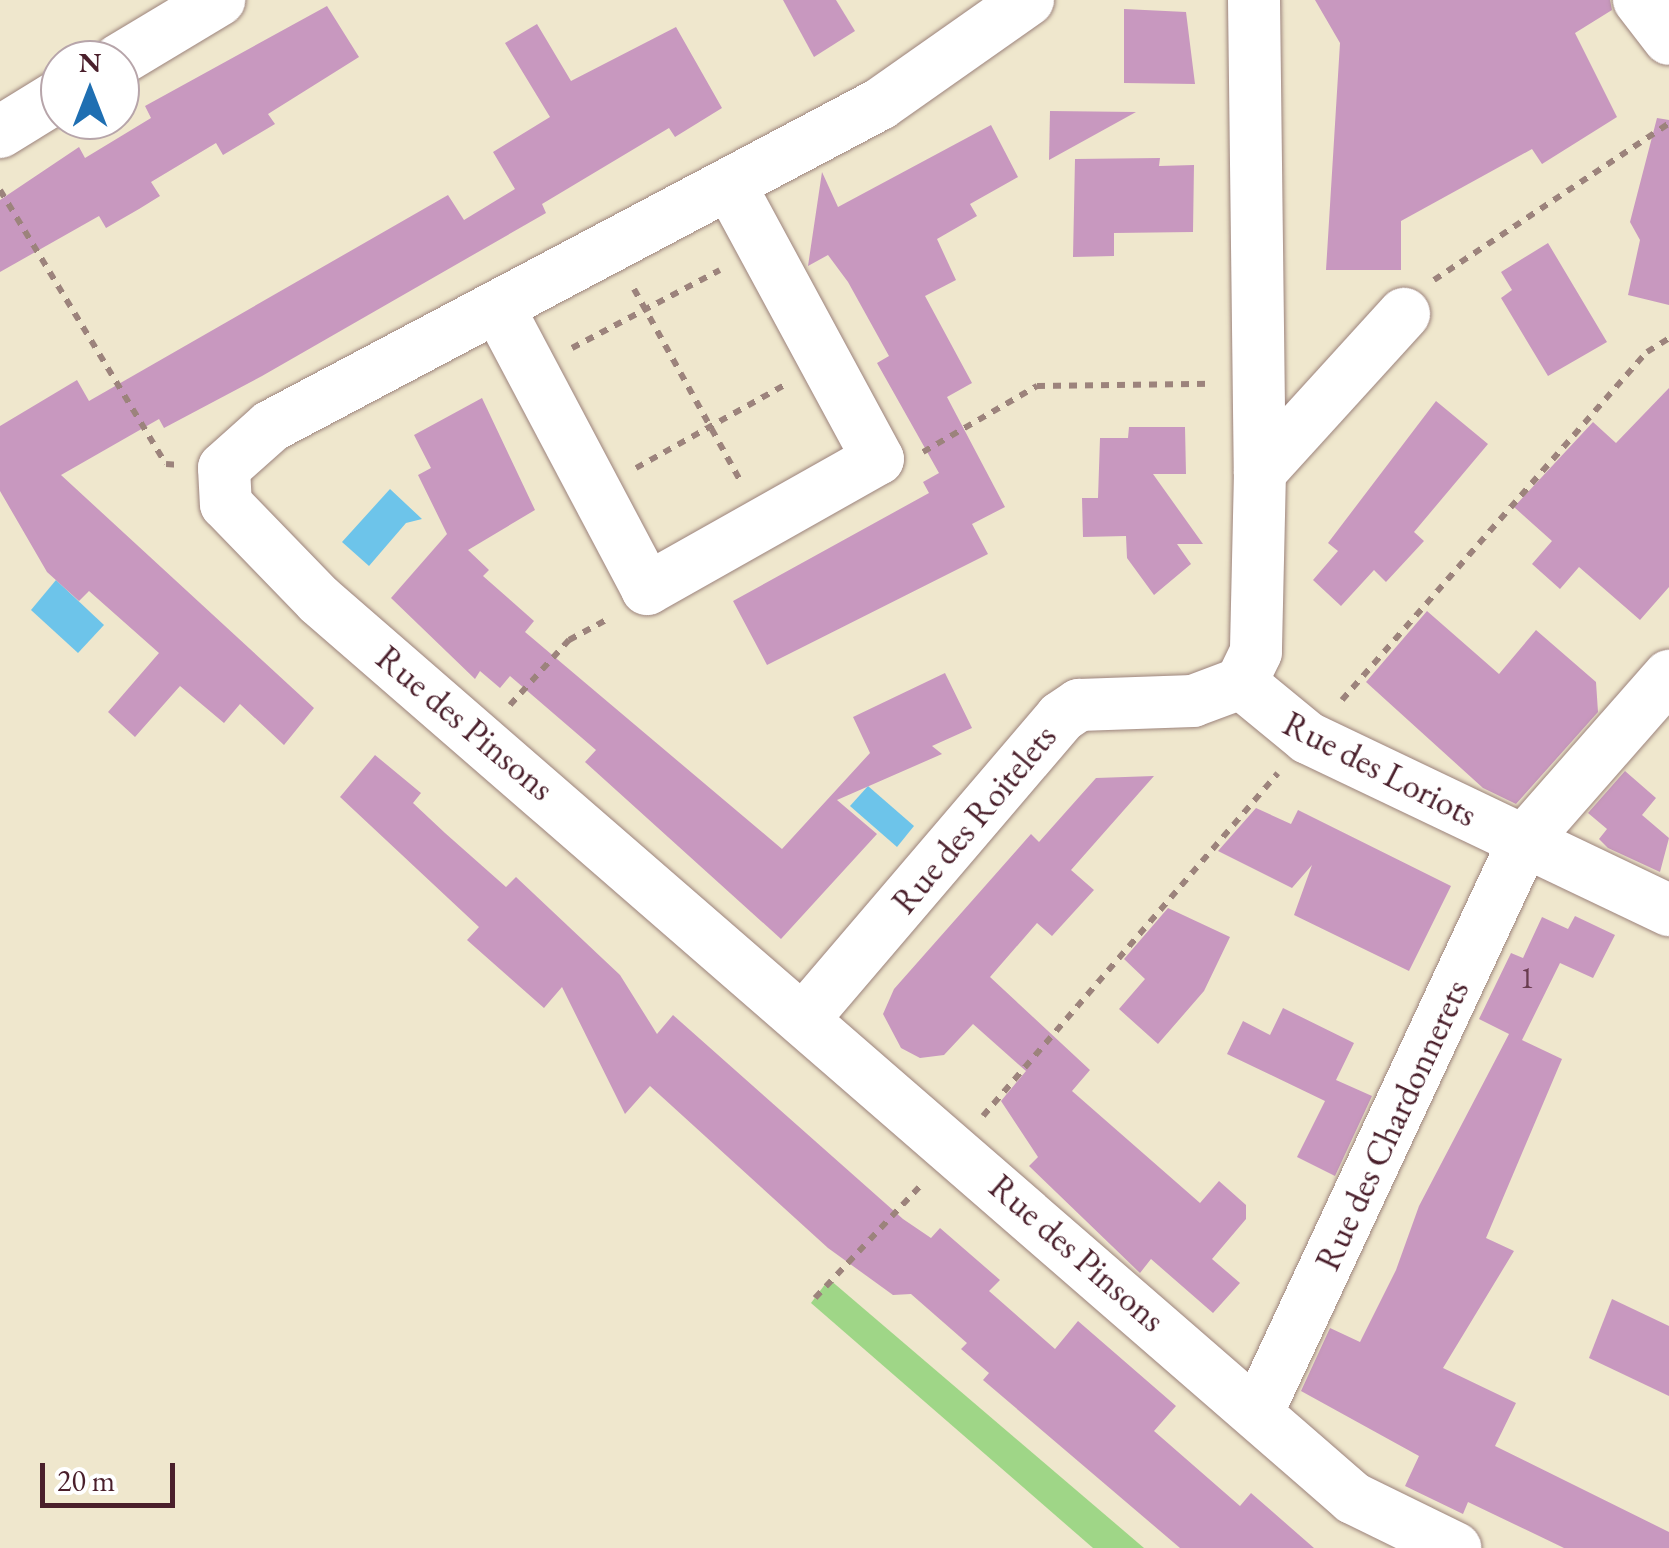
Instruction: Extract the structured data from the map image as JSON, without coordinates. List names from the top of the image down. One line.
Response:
{"streets":{"street":["Rue des Pinsons","Rue des Loriots","Rue des Roitelets","Rue des Chardonnerets"]},"crossings":[["Rue des Pinsons","Rue des Roitelets"],["Rue des Pinsons","Rue des Chardonnerets"],["Rue des Loriots","Rue des Roitelets"],["Rue des Loriots","Rue des Chardonnerets"]],"house_numbers":["1"],"scale_bar":"20 m","north":"top"}
